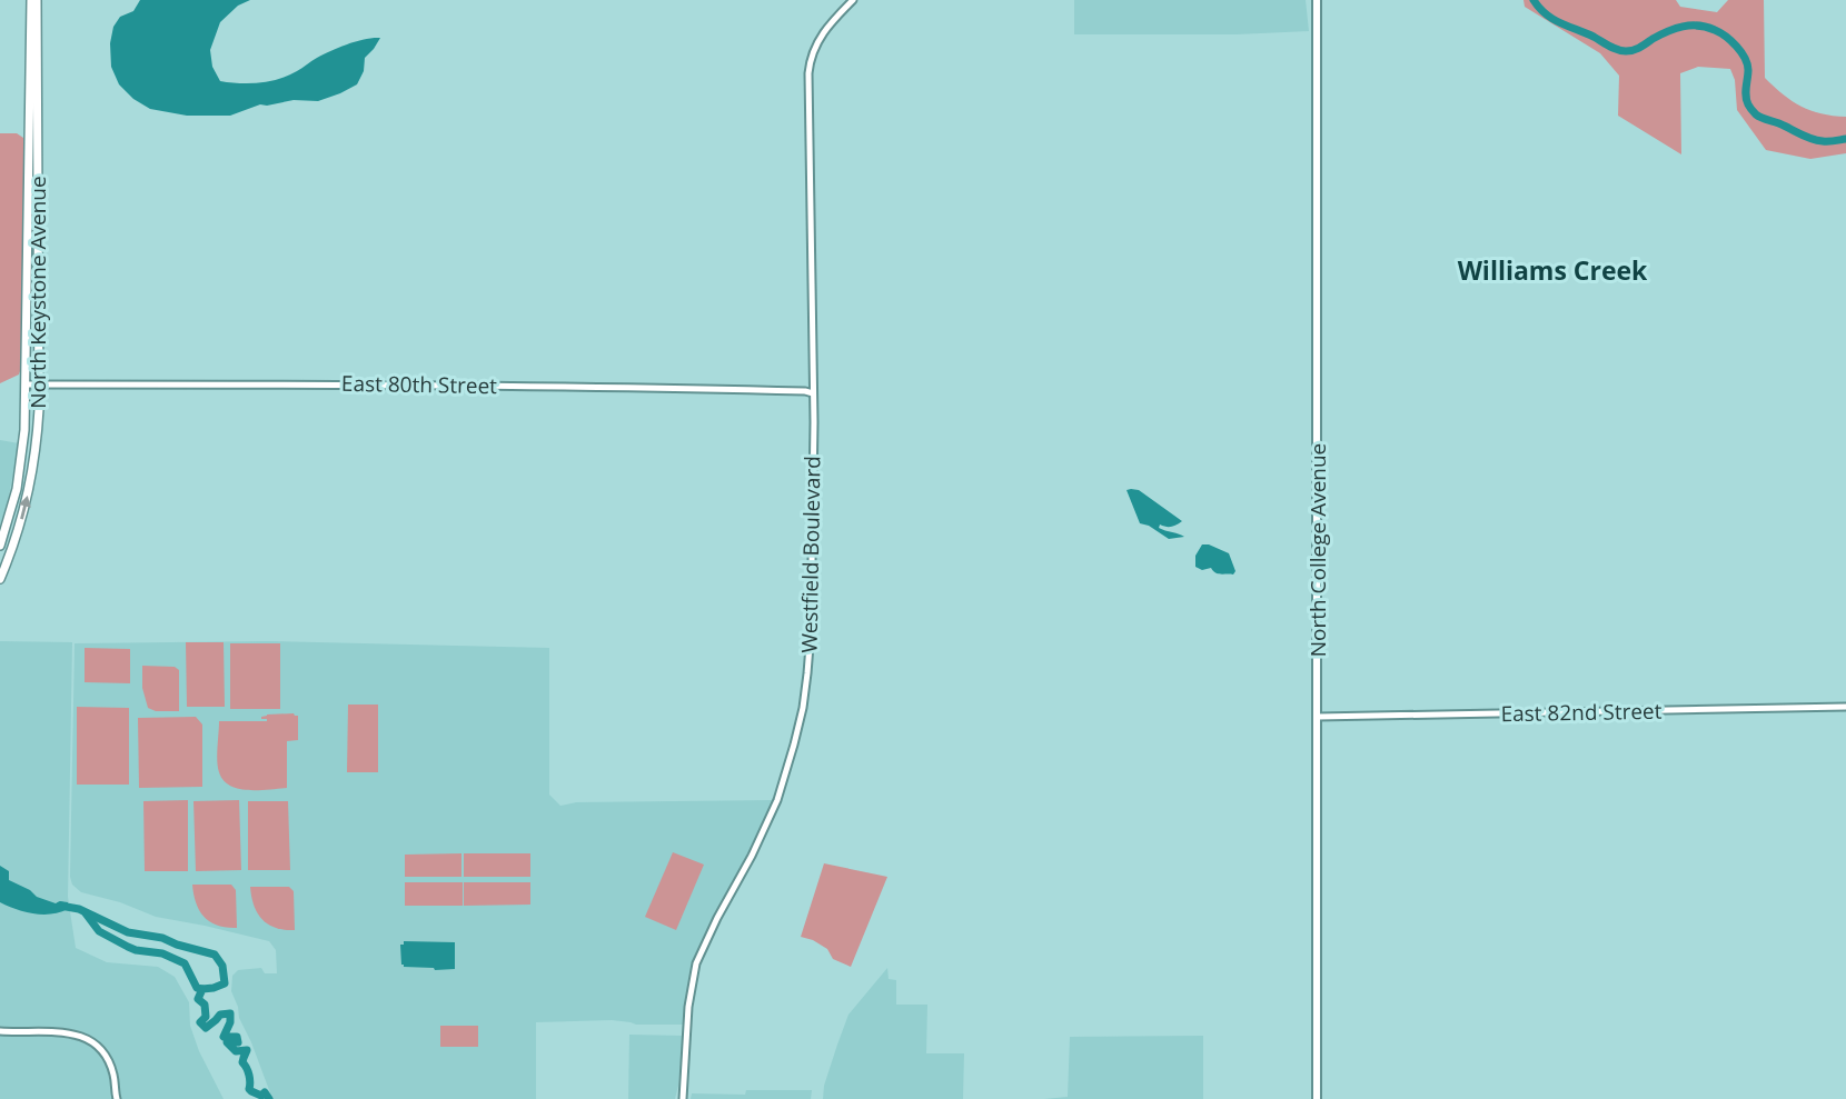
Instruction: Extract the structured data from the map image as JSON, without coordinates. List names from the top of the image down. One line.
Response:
{"streets":{"main road":["North Keystone Avenue","North College Avenue"],"street":["East 80th Street","Westfield Boulevard","East 82nd Street"]},"crossings":[["North Keystone Avenue","East 80th Street"],["East 80th Street","Westfield Boulevard"],["North College Avenue","East 82nd Street"]],"districts":["Williams Creek"]}
